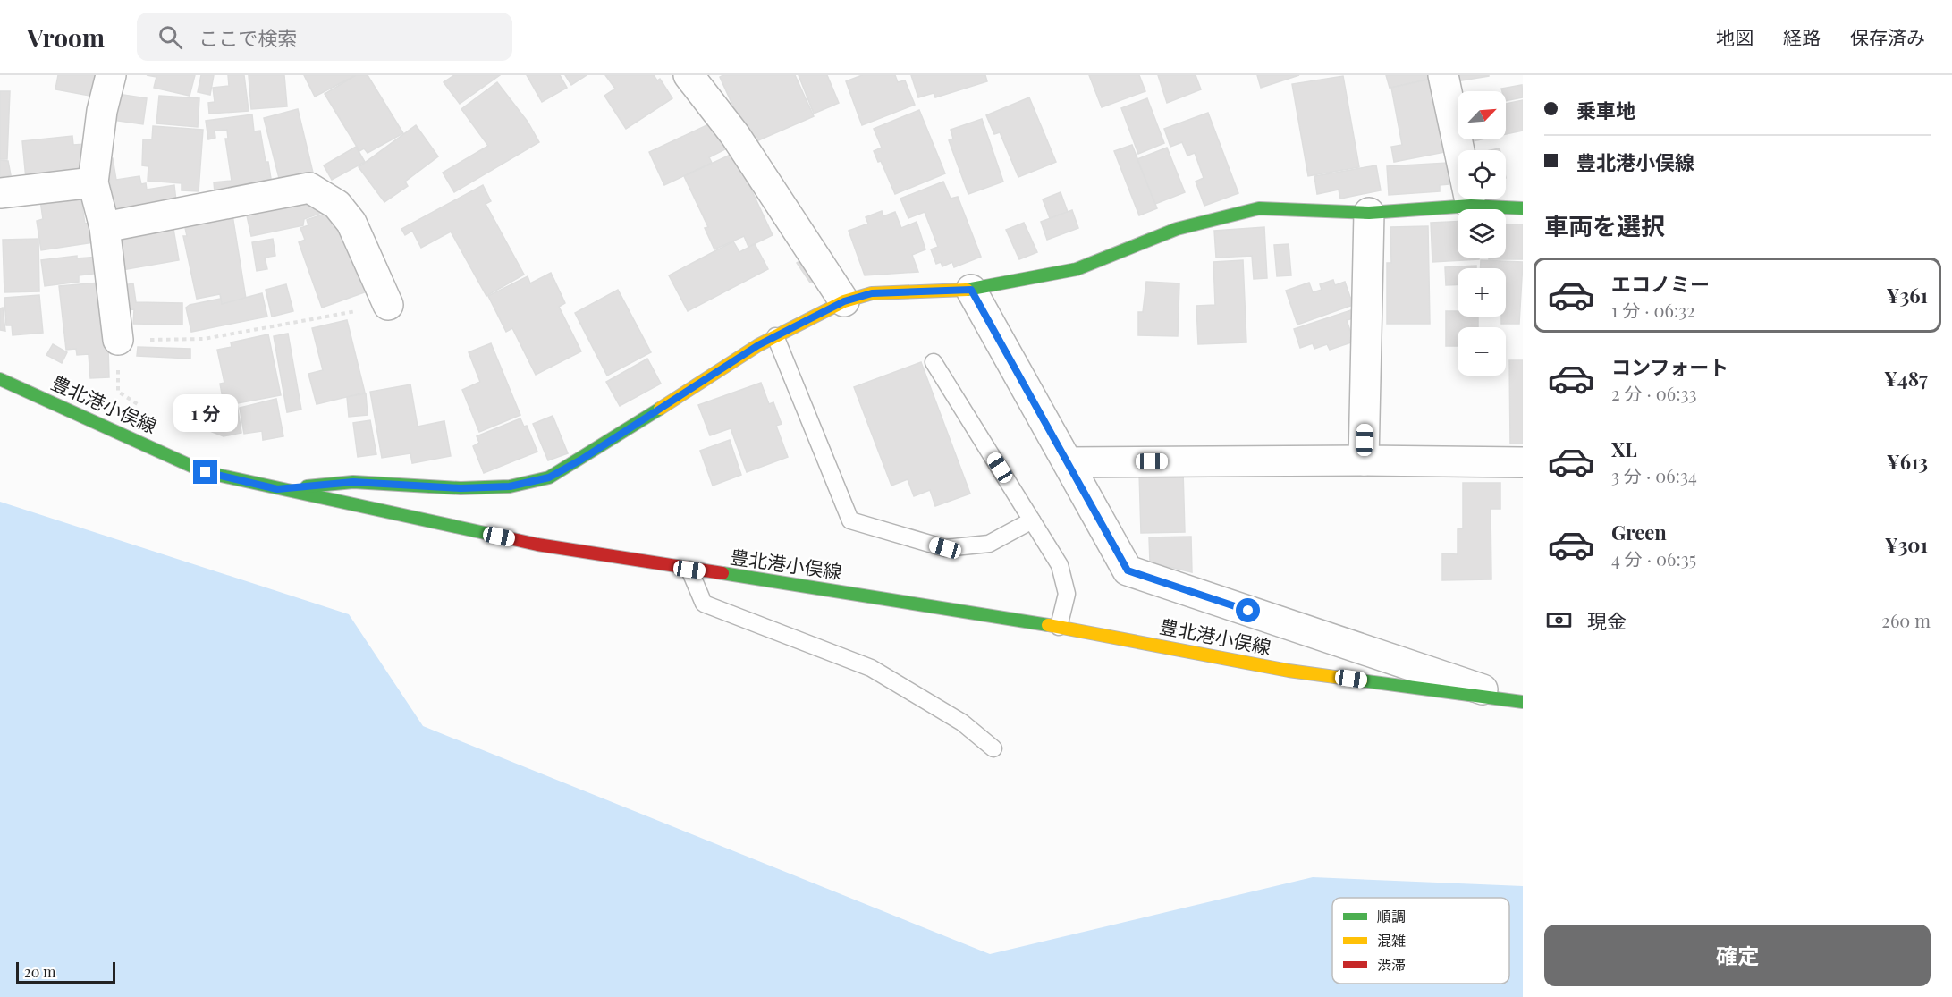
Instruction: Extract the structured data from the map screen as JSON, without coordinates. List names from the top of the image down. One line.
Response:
{"streets":{"main road":["豊北港小俣線"]},"legend":["順調","混雑","渋滞"],"scale_bar":"20 m","north":"top right","page":{"header":"Vroom","search":"ここで検索","nav":["地図","経路","保存済み"],"banner":["乗車地","豊北港小俣線"],"map_buttons":["+","−"],"heading":"車両を選択","list":[{"name":"エコノミー","note":"1 分 · 06:32","value":"¥361"},{"name":"コンフォート","note":"2 分 · 06:33","value":"¥487"},{"name":"XL","note":"3 分 · 06:34","value":"¥613"},{"name":"Green","note":"4 分 · 06:35","value":"¥301"}],"bubble":"1 分","pay":["現金","260 m"],"buttons":"確定","scale":"20 m"}}
